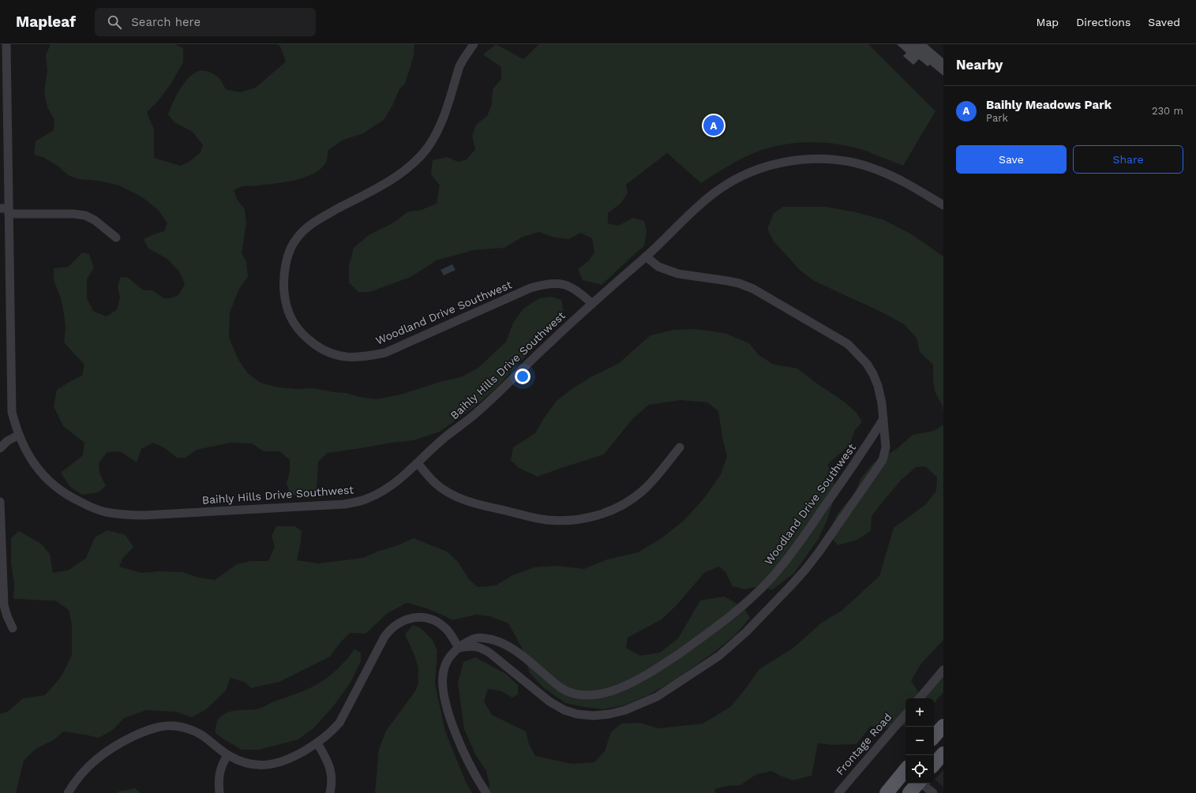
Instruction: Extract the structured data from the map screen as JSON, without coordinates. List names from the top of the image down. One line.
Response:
{"streets":{"street":["Woodland Drive Southwest","Baihly Hills Drive Southwest","Frontage Road"]},"crossings":[["Woodland Drive Southwest","Baihly Hills Drive Southwest"]],"page":{"header":"Mapleaf","search":"Search here","nav":["Map","Directions","Saved"],"heading":"Nearby","list":[{"mark":"A","name":"Baihly Meadows Park","note":"Park","value":"230 m"}],"pins":"A","buttons":["Save","Share"],"map_buttons":["+","−"]}}
